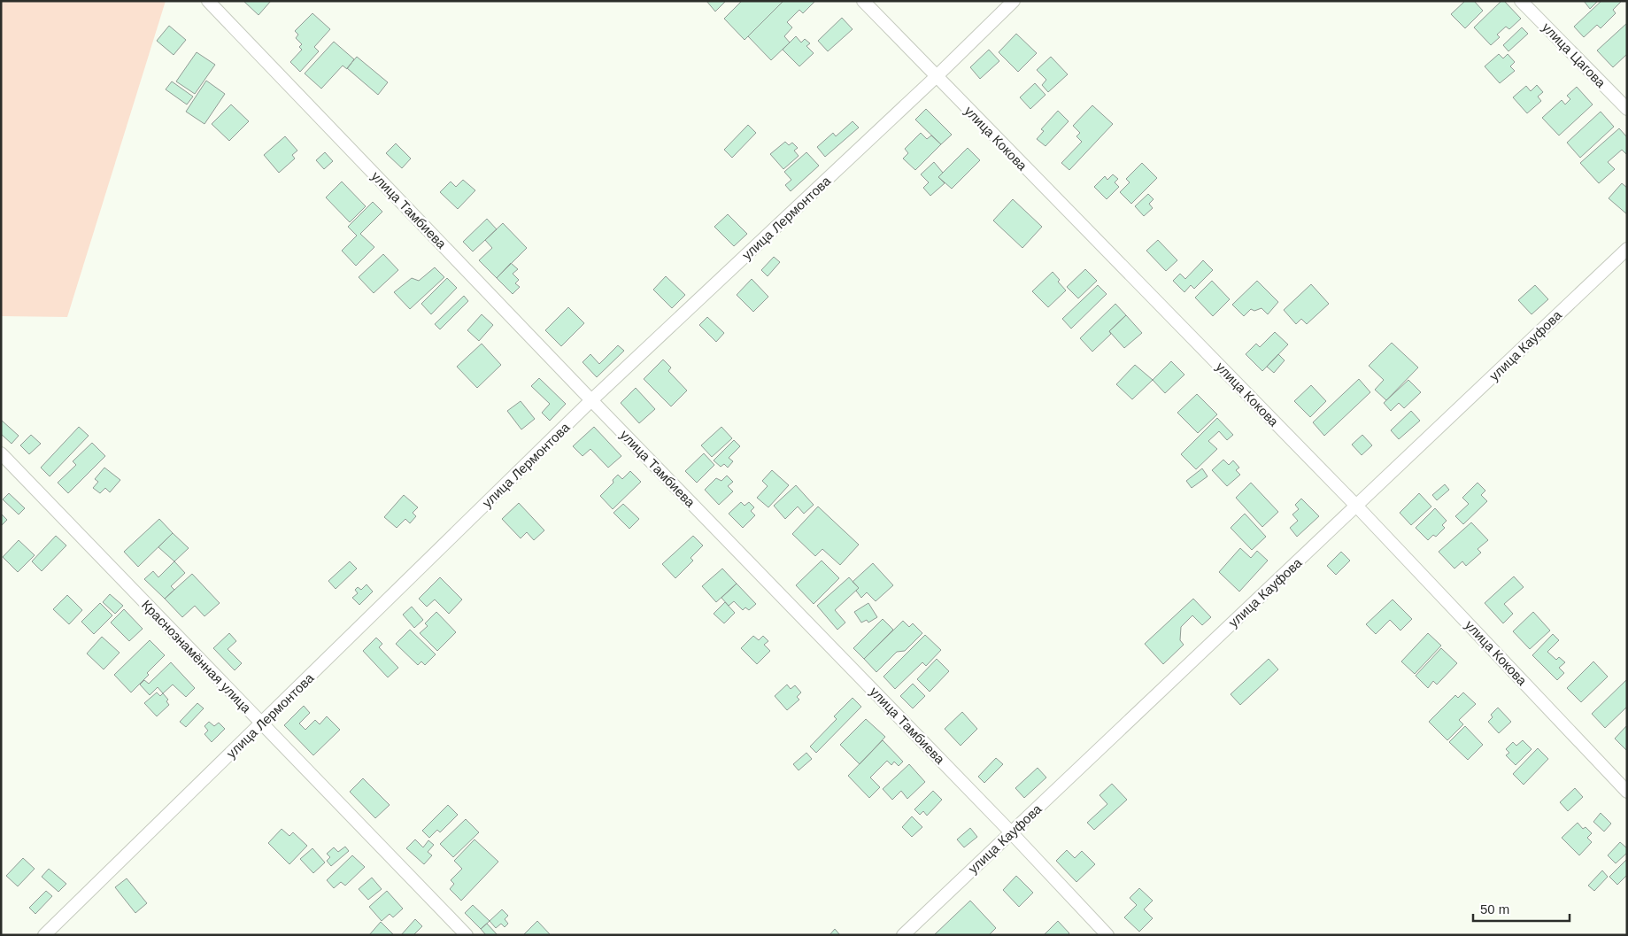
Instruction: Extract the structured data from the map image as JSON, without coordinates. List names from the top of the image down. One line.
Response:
{"streets":{"street":["улица Цагова","улица Кокова","улица Тамбиева","улица Лермонтова","улица Кауфова","Краснознамённая улица"]},"crossings":[["улица Кокова","улица Лермонтова"],["улица Кокова","улица Кауфова"],["улица Тамбиева","улица Лермонтова"],["улица Тамбиева","улица Кауфова"],["улица Лермонтова","Краснознамённая улица"]],"scale_bar":"50 m"}
